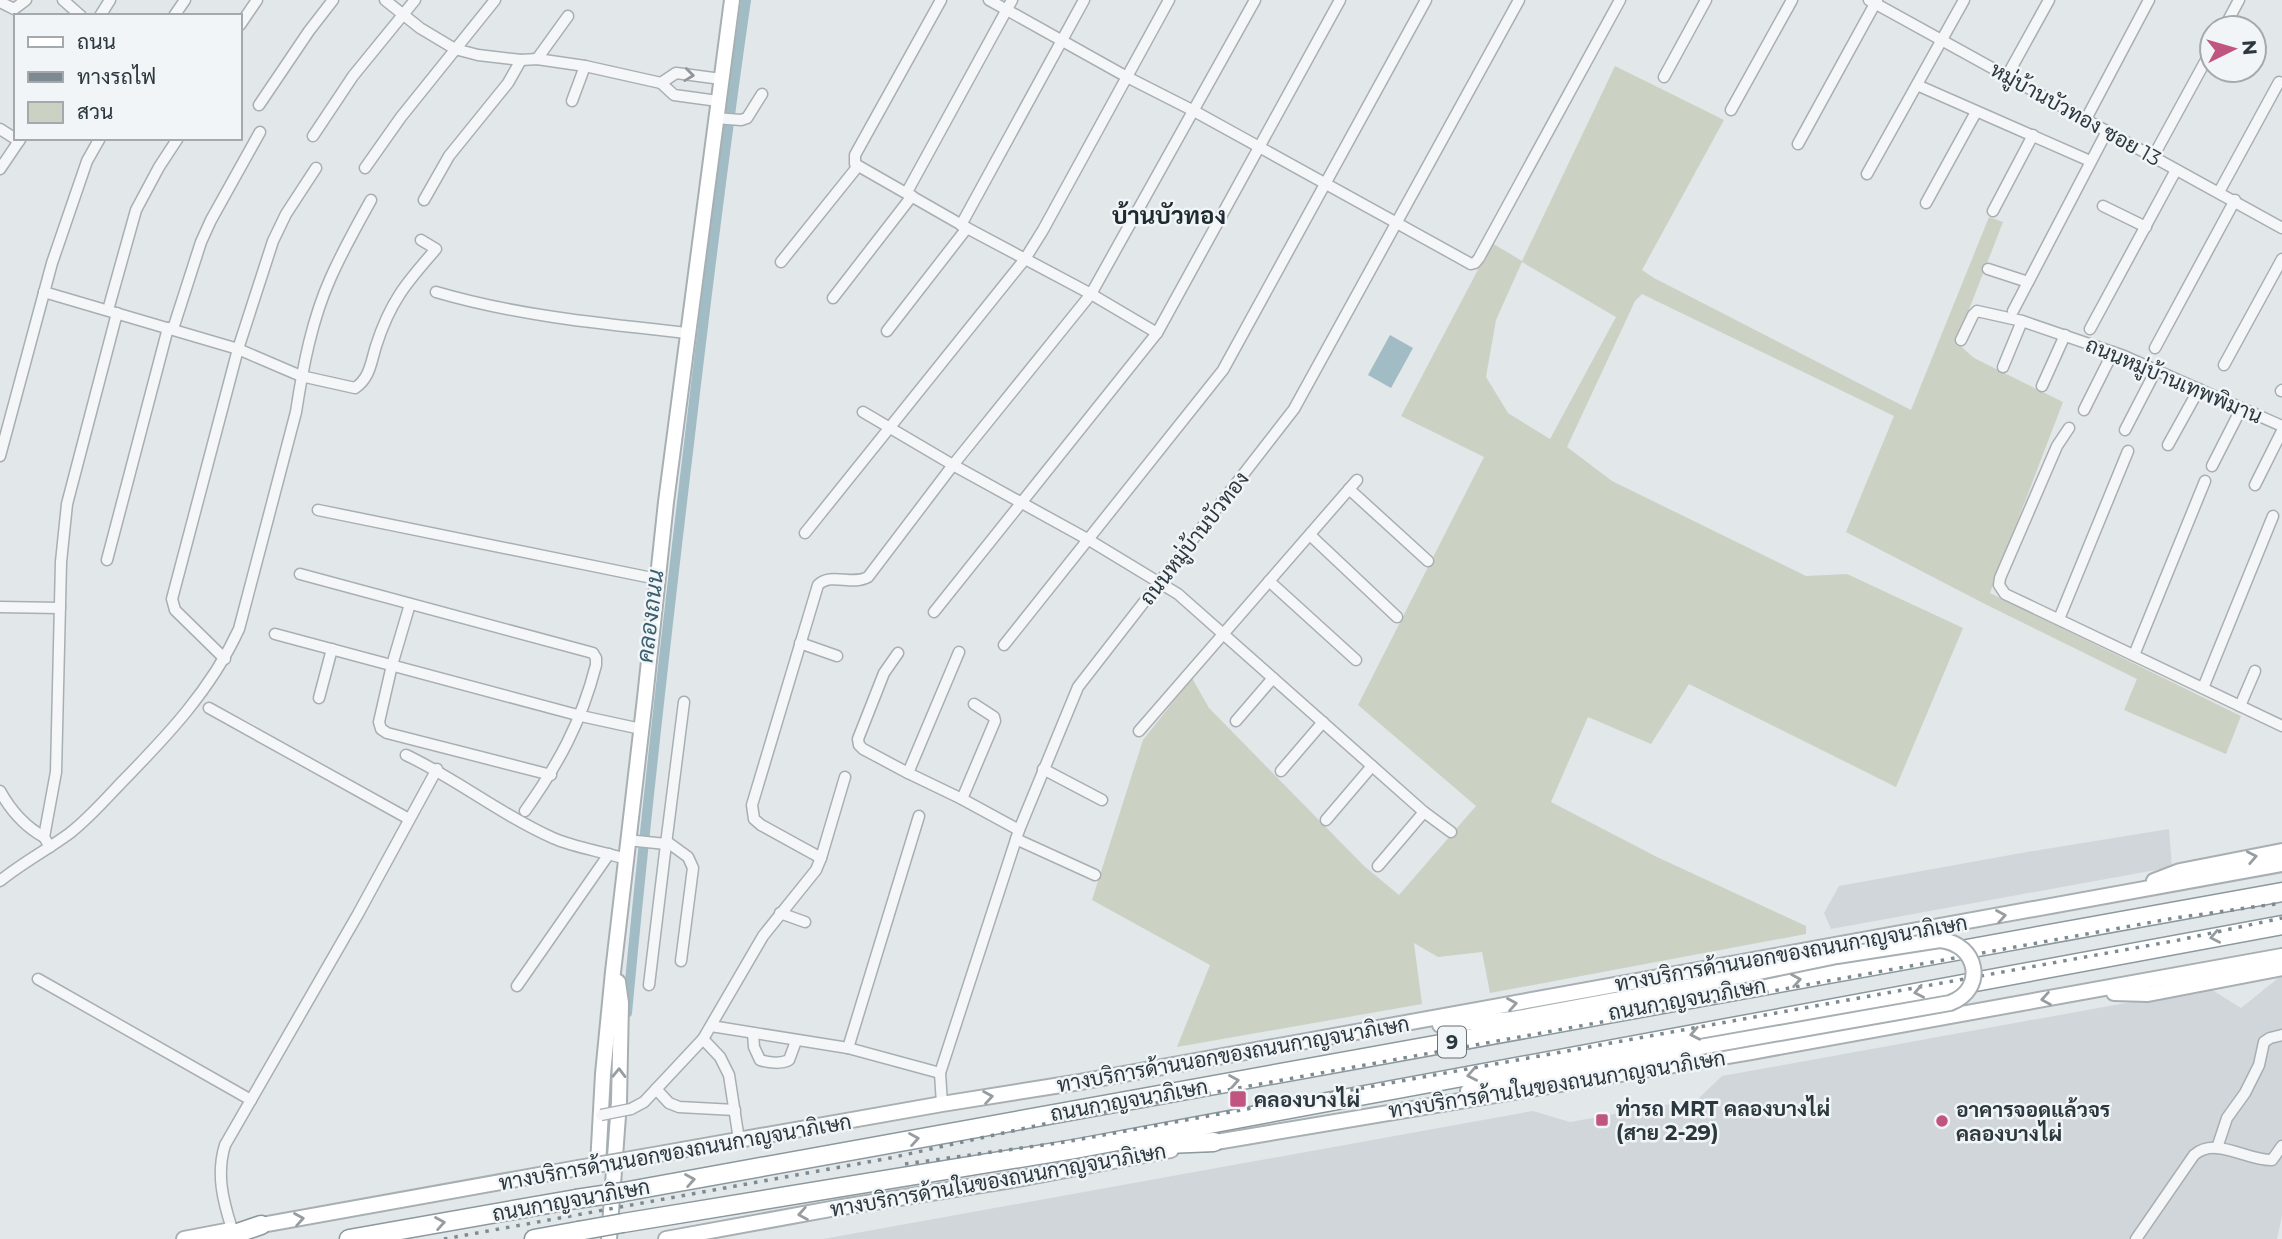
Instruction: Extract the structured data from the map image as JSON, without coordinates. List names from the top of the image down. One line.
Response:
{"streets":{"highway":["ถนนกาญจนาภิเษก","9"],"main road":["ทางบริการด้านนอกของถนนกาญจนาภิเษก","ทางบริการด้านในของถนนกาญจนาภิเษก"],"street":["หมู่บ้านบัวทอง ซอย 13","ถนนหมู่บ้านเทพพิมาน","ถนนหมู่บ้านบัวทอง"]},"crossings":[["ถนนหมู่บ้านบัวทอง","ทางบริการด้านนอกของถนนกาญจนาภิเษก"]],"one_way":["ทางบริการด้านนอกของถนนกาญจนาภิเษก","ทางบริการด้านในของถนนกาญจนาภิเษก"],"districts":["บ้านบัวทอง"],"water":["คลองถนน"],"places":{"transit":["คลองบางไผ่","ท่ารถ MRT คลองบางไผ่ (สาย 2-29)"],"other":["อาคารจอดแล้วจร คลองบางไผ่"]},"legend":["ถนน","ทางรถไฟ","สวน"],"north":"right"}
